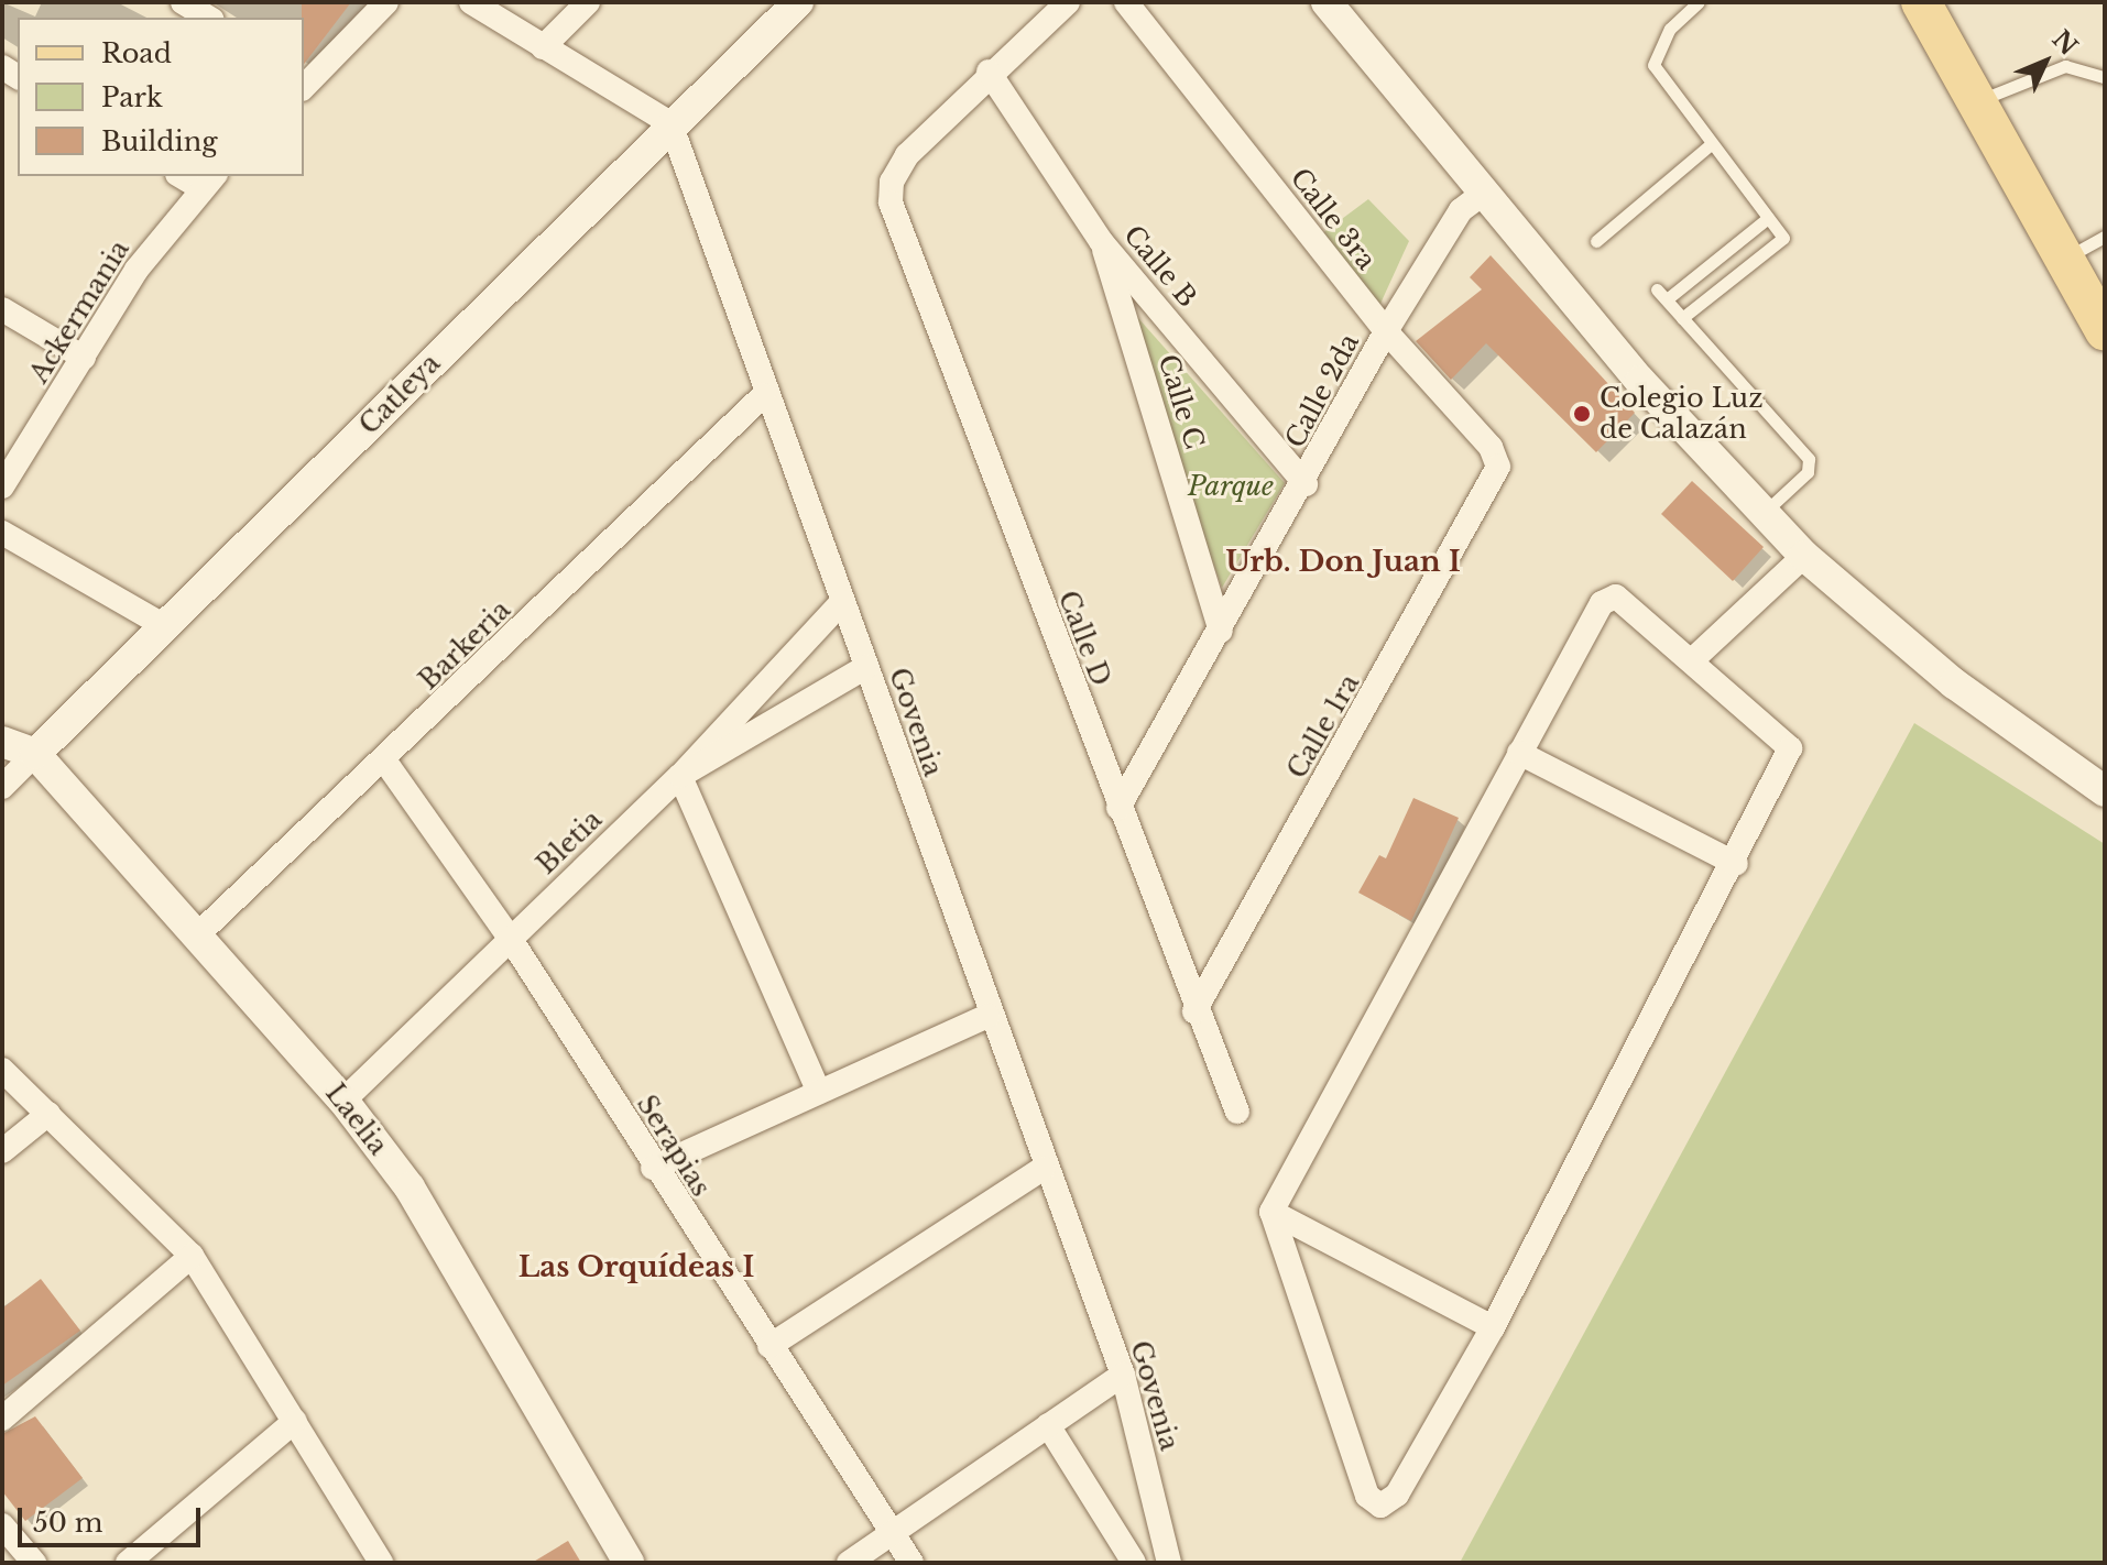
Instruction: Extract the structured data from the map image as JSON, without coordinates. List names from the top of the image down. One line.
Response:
{"streets":{"street":["Calle 3ra","Calle B","Ackermania","Calle 2da","Catleya","Calle C","Calle D","Barkeria","Govenia","Calle 1ra","Bletia","Laelia","Serapias"]},"crossings":[["Calle 3ra","Calle 2da"],["Calle 3ra","Calle 1ra"],["Calle B","Calle 2da"],["Calle B","Calle C"],["Calle B","Calle D"],["Calle 2da","Calle C"],["Calle 2da","Calle D"],["Catleya","Govenia"],["Catleya","Laelia"],["Calle D","Calle 1ra"],["Barkeria","Govenia"],["Barkeria","Laelia"],["Barkeria","Serapias"],["Govenia","Bletia"],["Bletia","Laelia"],["Bletia","Serapias"]],"districts":["Urb. Don Juan I","Las Orquídeas I"],"parks":["Parque"],"places":["Colegio Luz de Calazán"],"legend":["Road","Park","Building"],"scale_bar":"50 m","north":"top right"}
